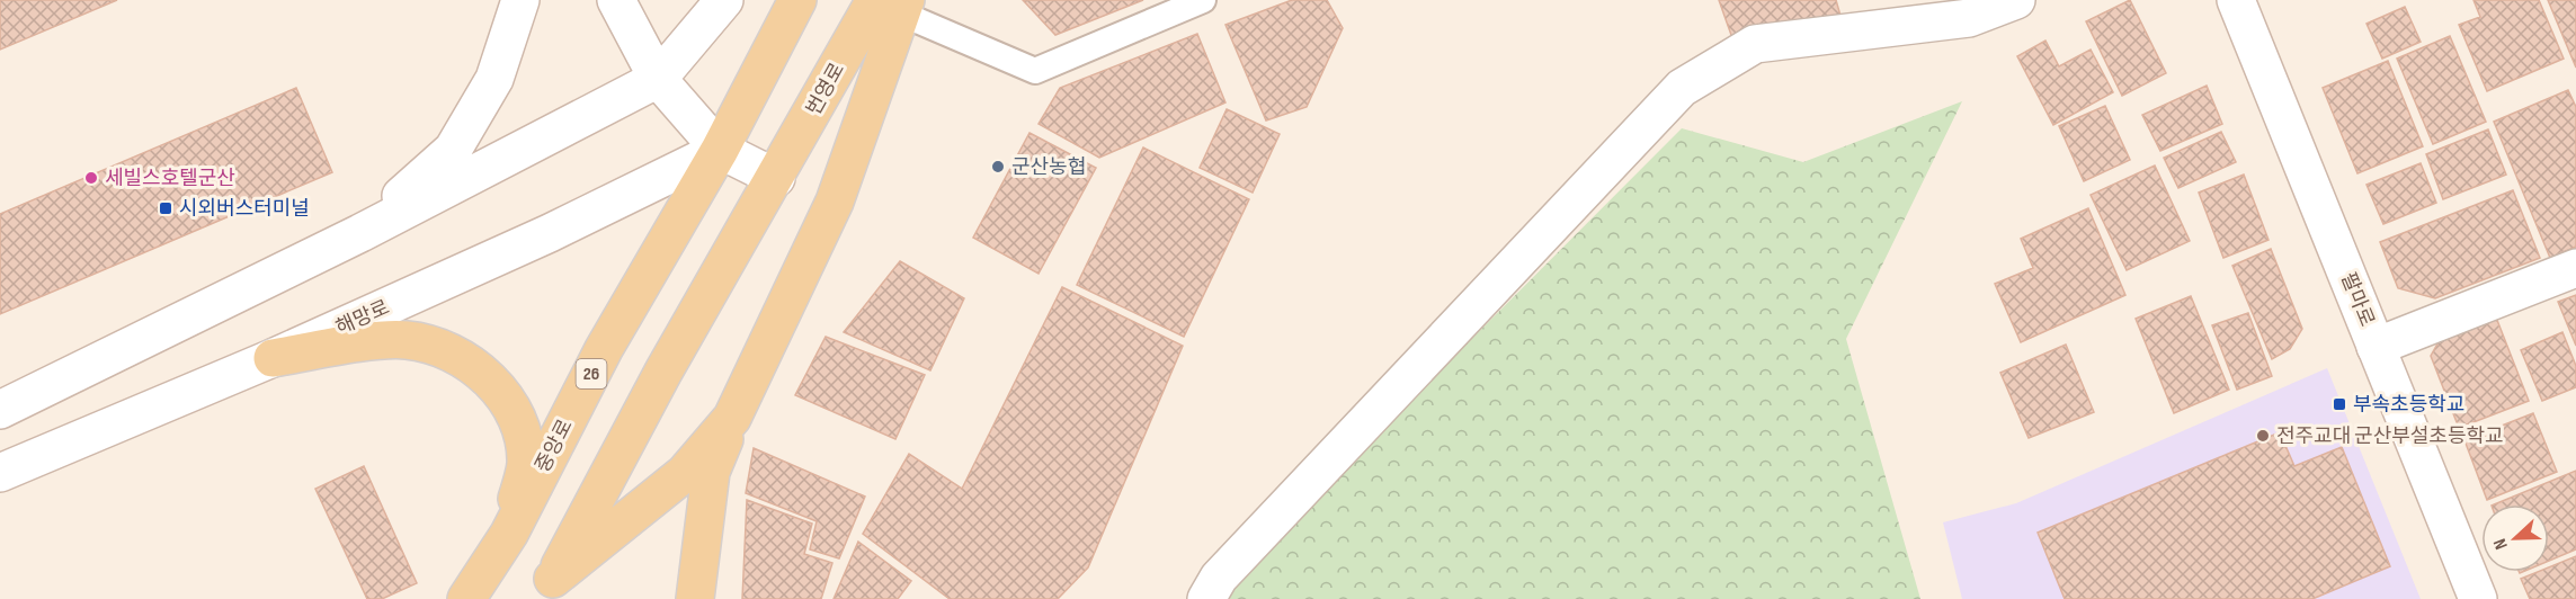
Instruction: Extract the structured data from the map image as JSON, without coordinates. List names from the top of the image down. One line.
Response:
{"streets":{"main road":["번영로","26","중앙로"],"street":["팔마로","해망로"]},"crossings":[["해망로","26"],["해망로","중앙로"],["26","중앙로"]],"places":{"other":["군산농협","세빌스호텔군산","전주교대 군산부설초등학교"],"transit":["시외버스터미널","부속초등학교"]},"north":"left"}
